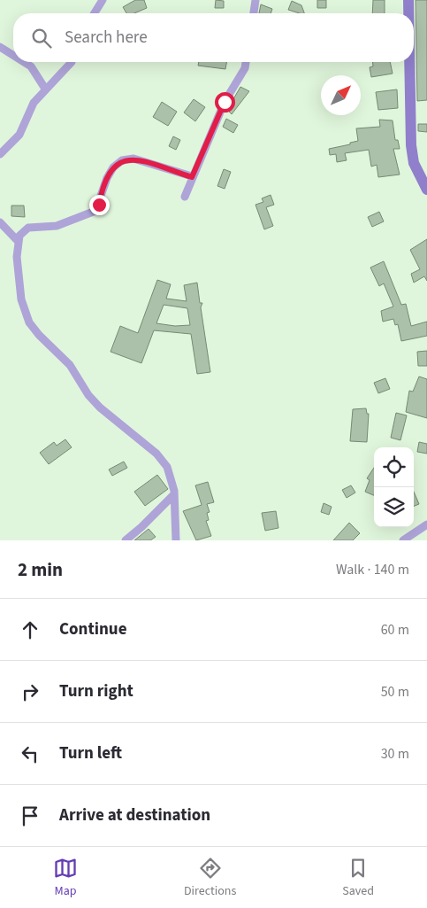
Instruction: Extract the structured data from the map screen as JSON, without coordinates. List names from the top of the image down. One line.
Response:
{"north":"top right","page":{"search":"Search here","heading":["2 min","Walk · 140 m"],"list":[["Continue","60 m"],["Turn right","50 m"],["Turn left","30 m"],"Arrive at destination"],"nav":["Map","Directions","Saved"]}}
